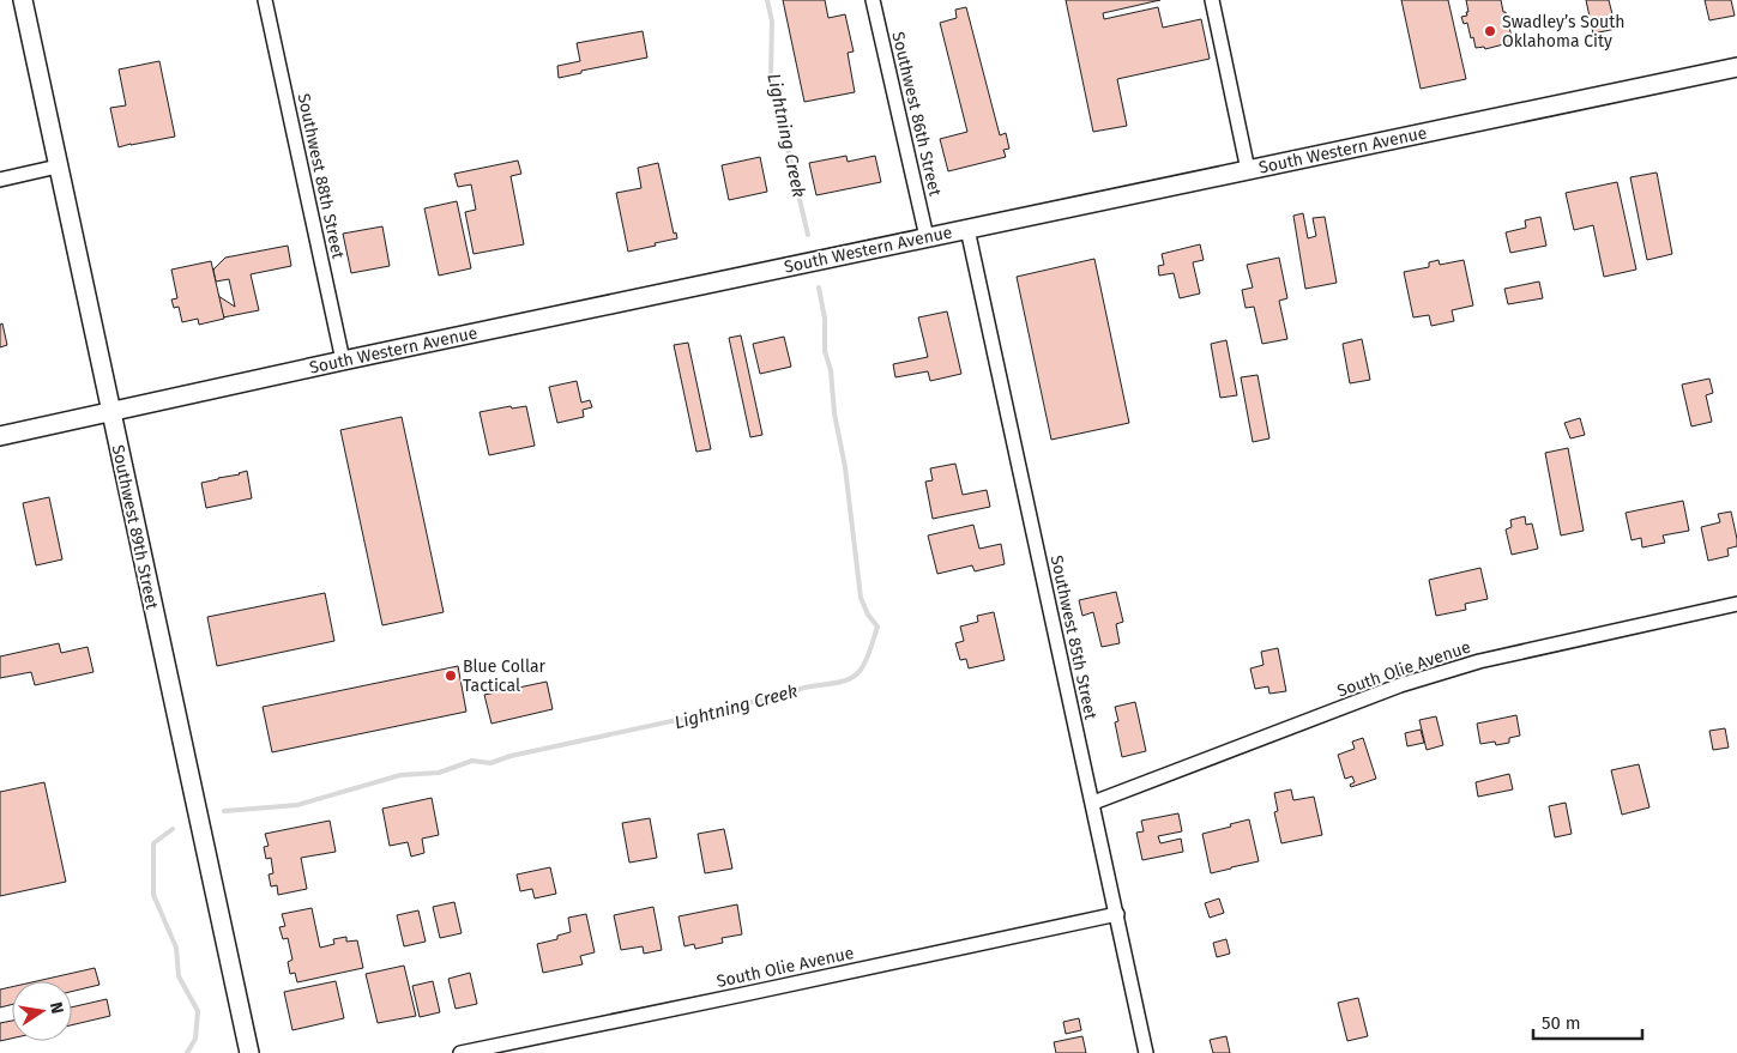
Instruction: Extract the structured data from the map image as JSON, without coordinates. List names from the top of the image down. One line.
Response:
{"streets":{"main road":["South Western Avenue","Southwest 89th Street"],"street":["Southwest 86th Street","Southwest 88th Street","Southwest 85th Street","South Olie Avenue"]},"crossings":[["Southwest 86th Street","South Western Avenue"],["South Western Avenue","Southwest 88th Street"],["South Western Avenue","Southwest 89th Street"],["South Western Avenue","Southwest 85th Street"],["Southwest 85th Street","South Olie Avenue"]],"water":["Lightning Creek"],"places":["Swadley’s South Oklahoma City","Blue Collar Tactical"],"scale_bar":"50 m","north":"right"}
